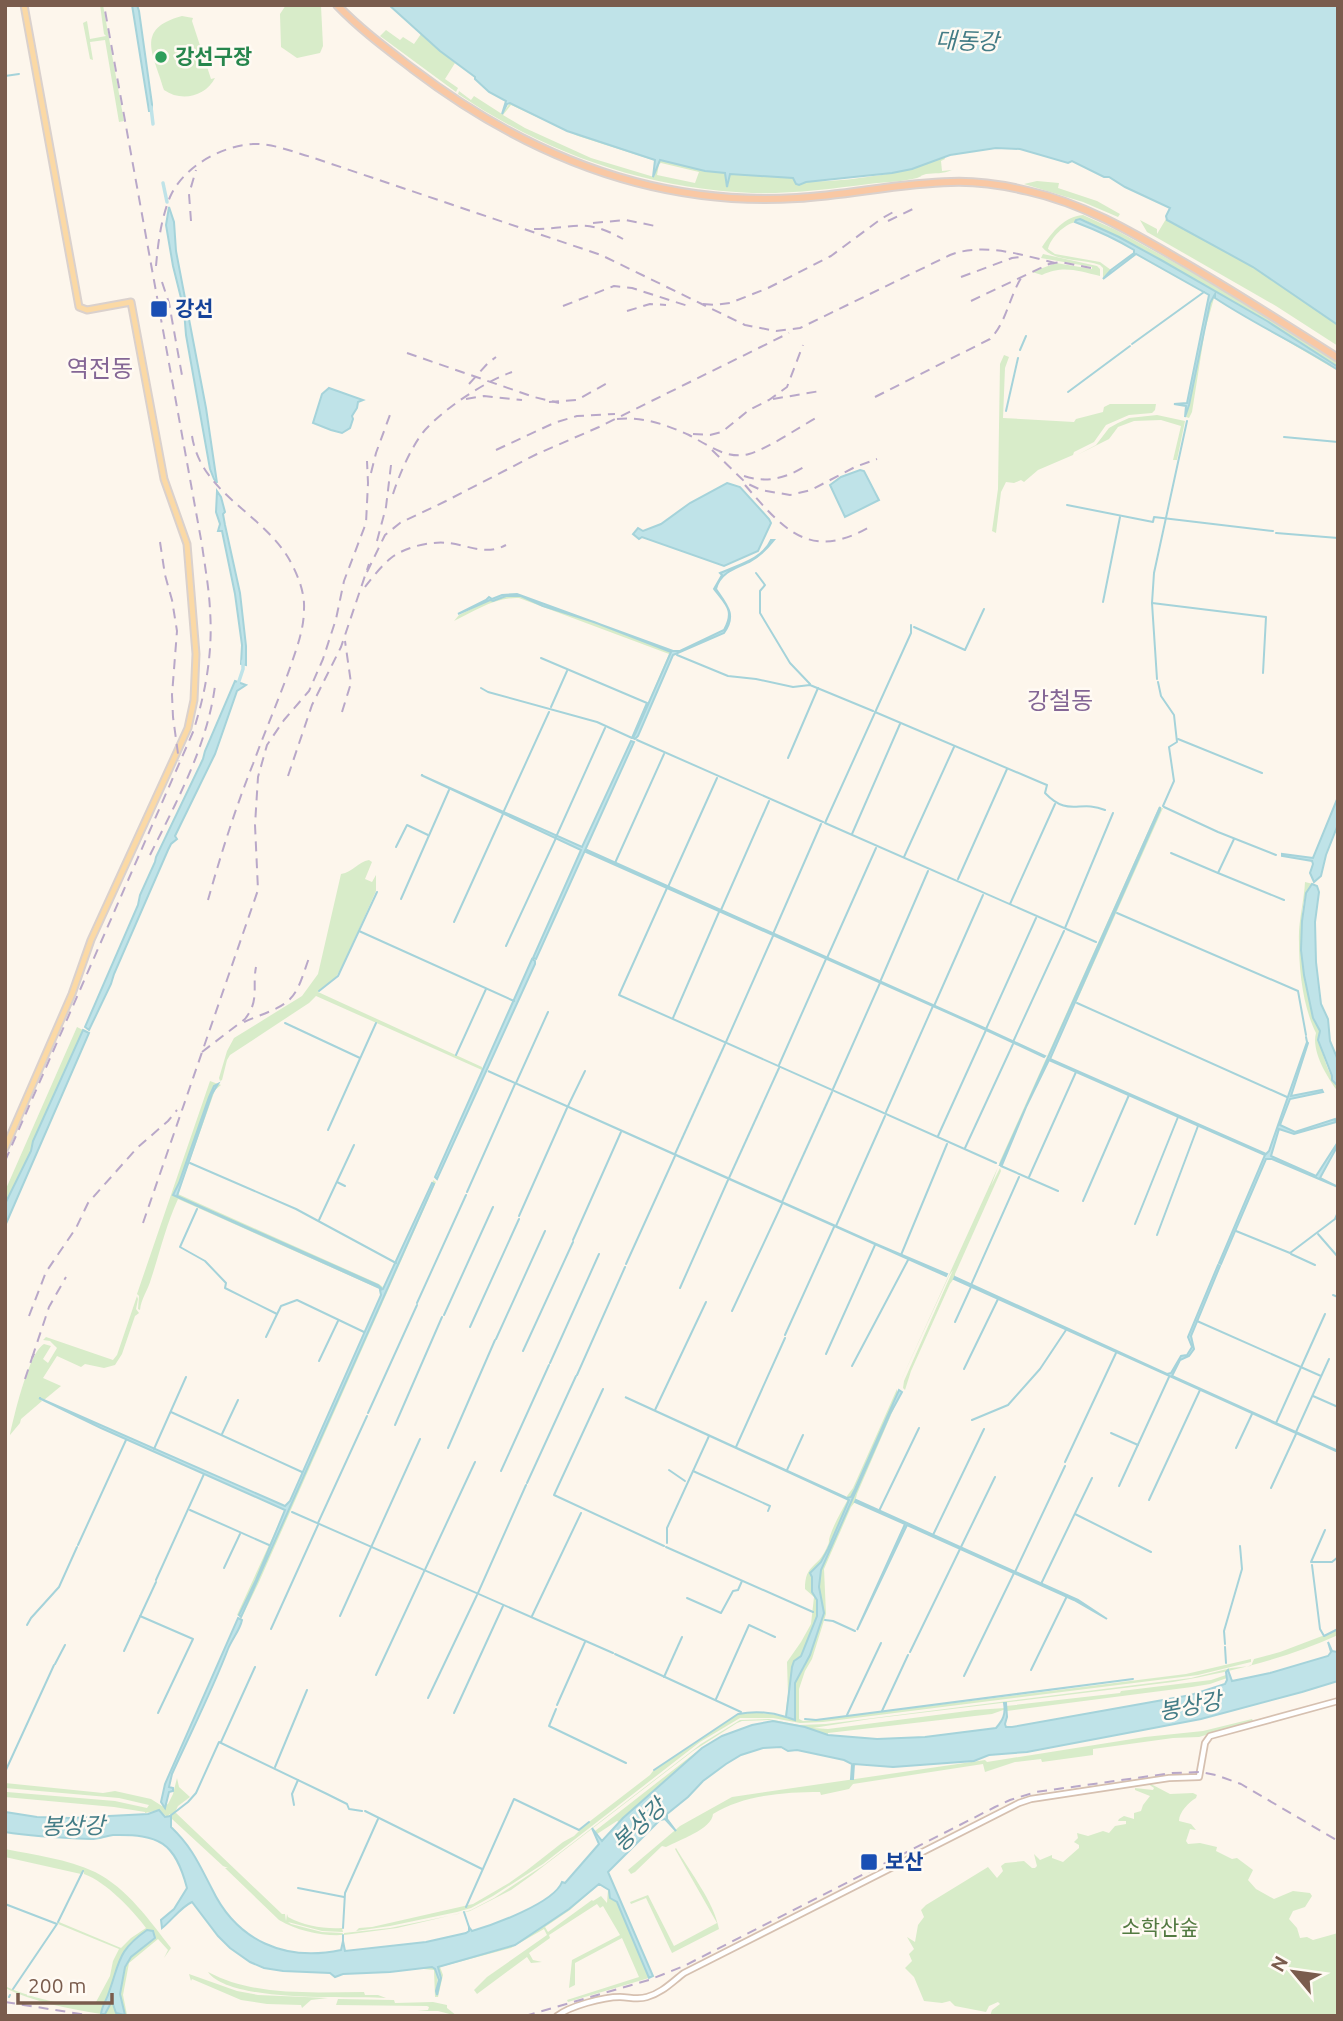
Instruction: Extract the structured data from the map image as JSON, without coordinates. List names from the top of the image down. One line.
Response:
{"districts":["역전동","강철동"],"water":["대동강","봉상강"],"parks":["소학산숲"],"places":{"other":["강선구장"],"transit":["강선","보산"]},"scale_bar":"200 m","north":"top left"}
